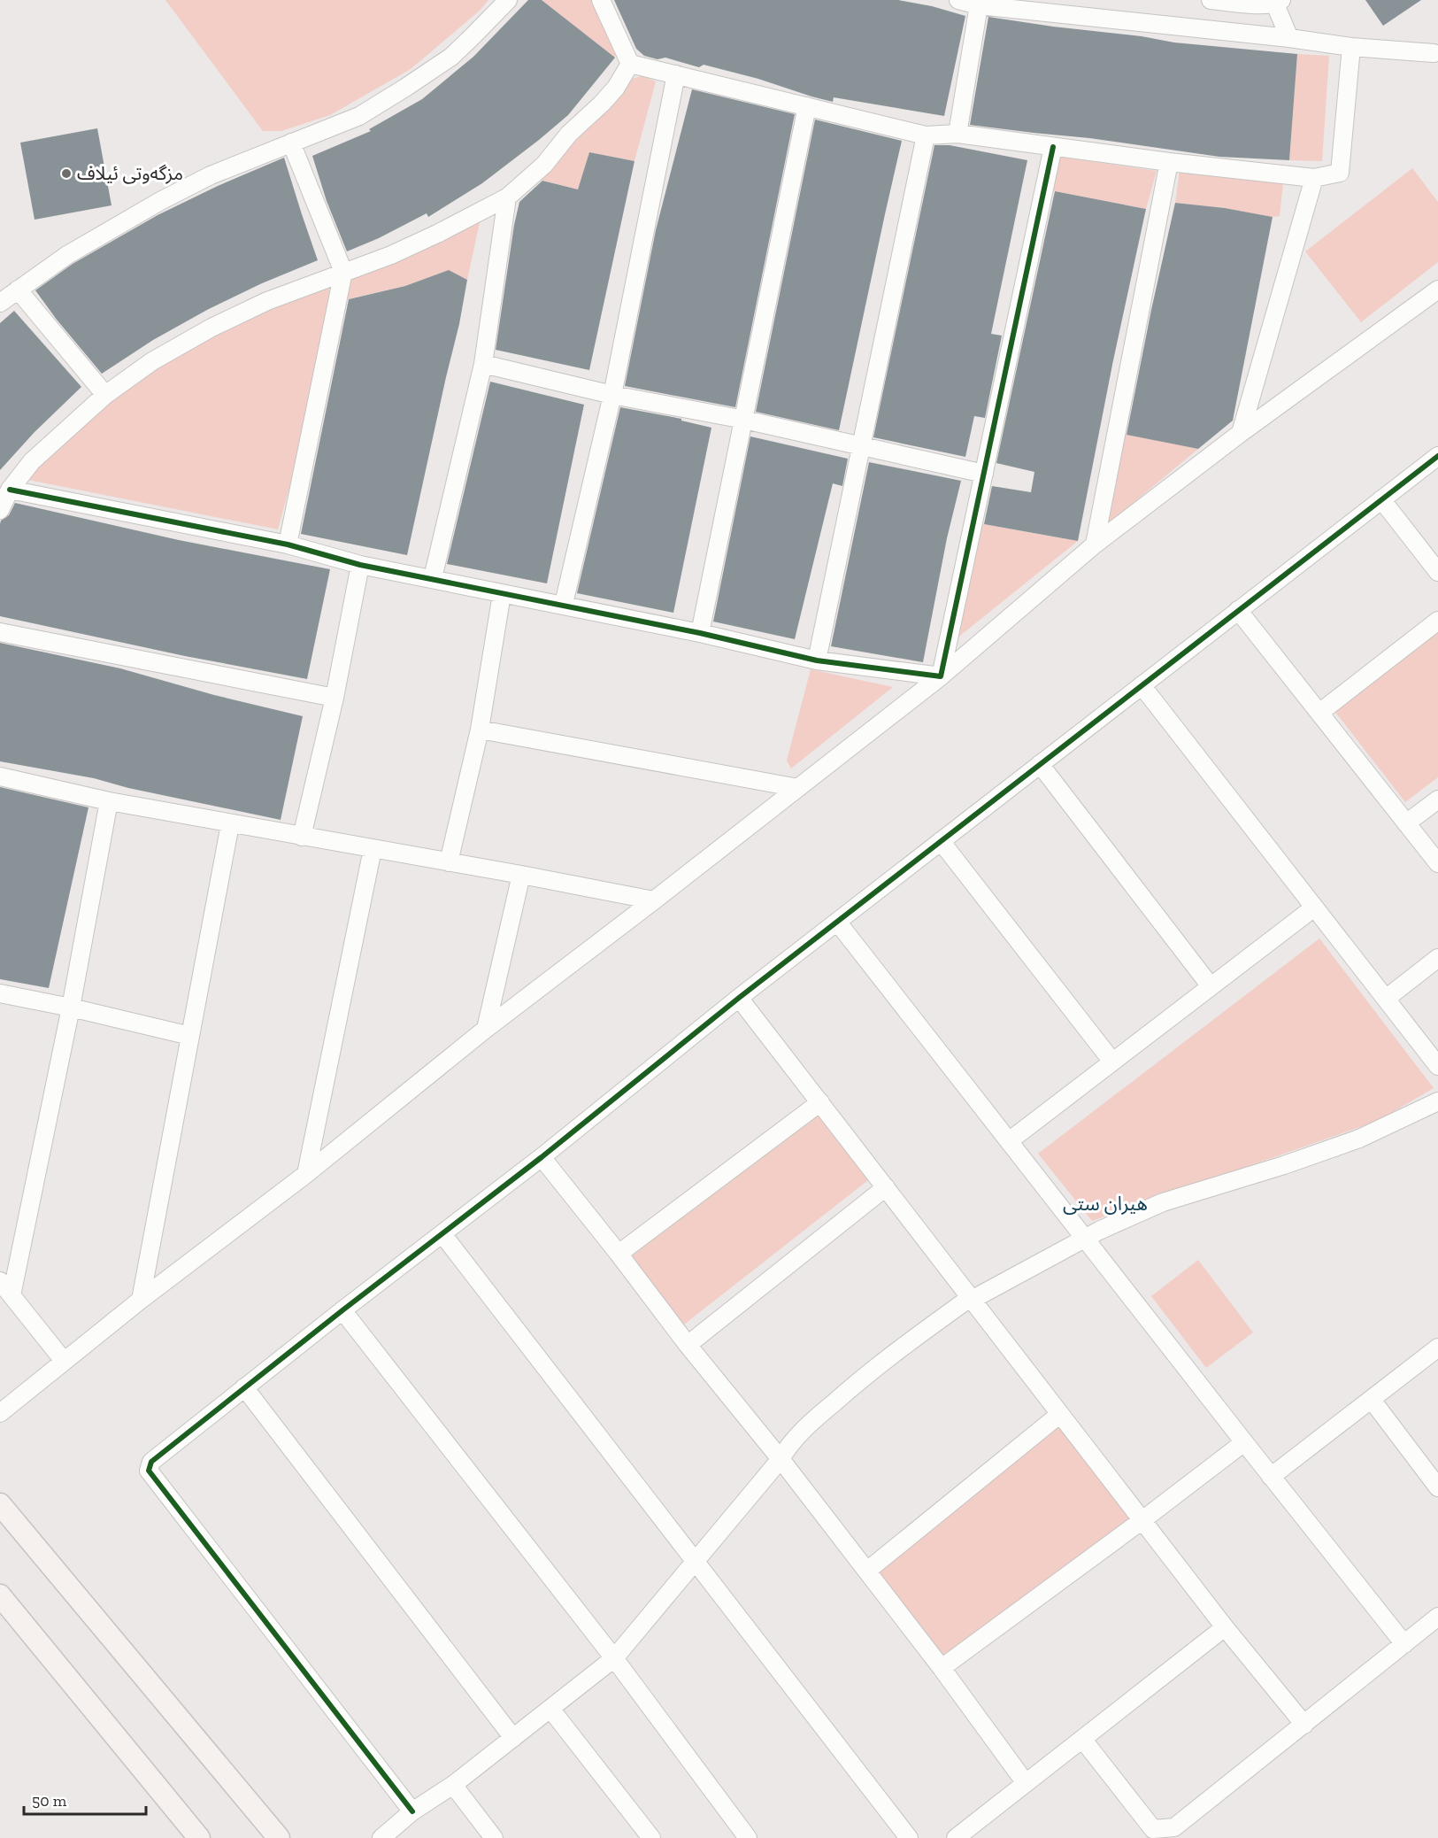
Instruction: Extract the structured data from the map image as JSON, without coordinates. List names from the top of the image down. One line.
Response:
{"districts":["هیران ستی"],"places":["مزگەوتی ئیلاف"],"scale_bar":"50 m"}
